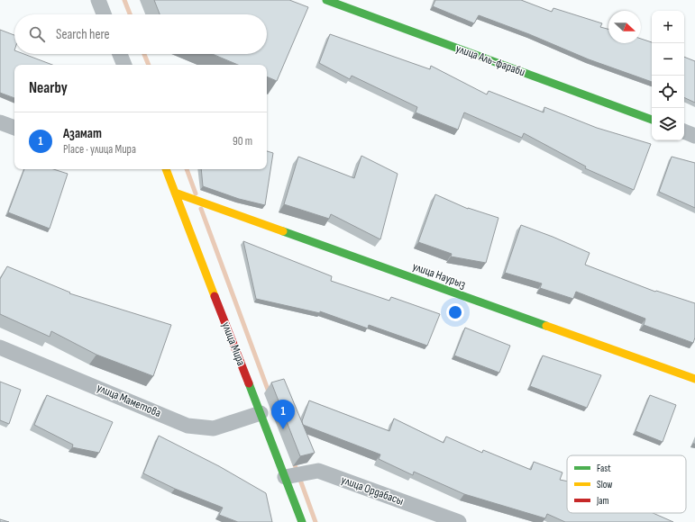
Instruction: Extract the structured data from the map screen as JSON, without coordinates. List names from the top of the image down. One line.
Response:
{"streets":{"street":["улица Аль-фараби","улица Наурыз","улица Мира","улица Маметова","улица Ордабасы"]},"crossings":[["улица Наурыз","улица Мира"],["улица Мира","улица Маметова"],["улица Мира","улица Ордабасы"]],"legend":["Fast","Slow","Jam"],"north":"right","page":{"map_buttons":["+","−"],"search":"Search here","heading":"Nearby","list":[{"mark":"1","name":"Азамат","note":"Place · улица Мира","value":"90 m"}],"pins":"1"}}
